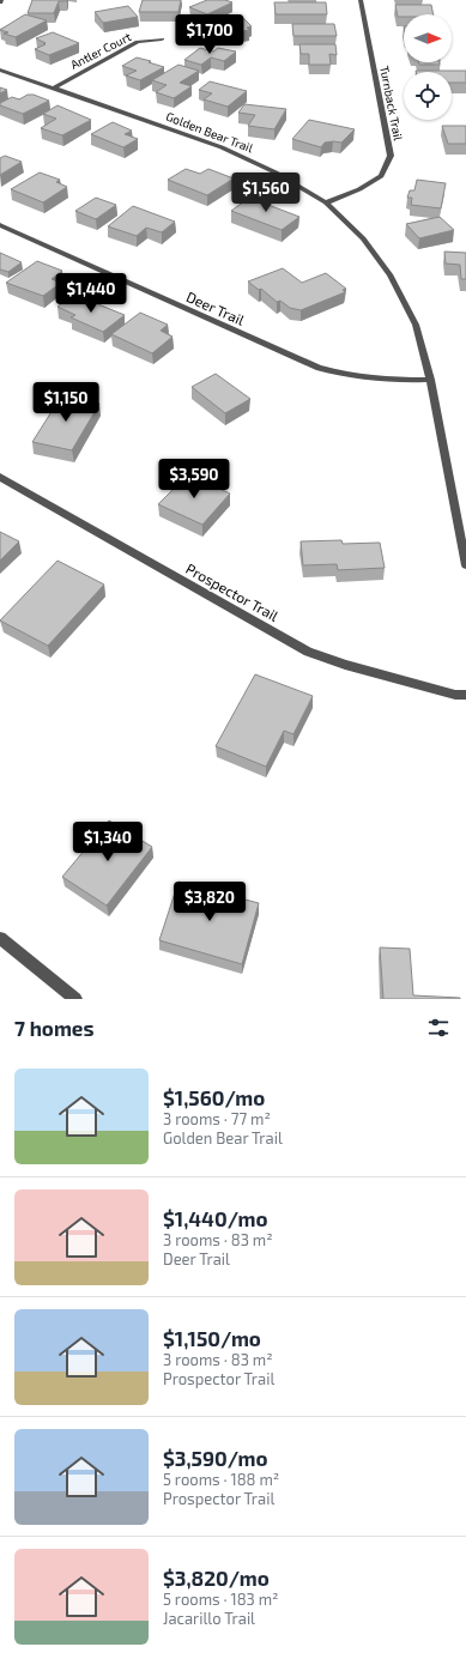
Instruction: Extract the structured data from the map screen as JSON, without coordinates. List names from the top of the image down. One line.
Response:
{"streets":{"street":["Antler Court","Turnback Trail","Golden Bear Trail","Deer Trail","Prospector Trail"]},"crossings":[["Antler Court","Golden Bear Trail"],["Turnback Trail","Golden Bear Trail"],["Golden Bear Trail","Deer Trail"]],"north":"right","page":{"price":["$1,700","$1,560","$1,440","$1,150","$3,590","$1,340","$3,820"],"heading":"7 homes","list":[{"name":"$1,560/mo","note":"3 rooms · 77 m² · Golden Bear Trail"},{"name":"$1,440/mo","note":"3 rooms · 83 m² · Deer Trail"},{"name":"$1,150/mo","note":"3 rooms · 83 m² · Prospector Trail"},{"name":"$3,590/mo","note":"5 rooms · 188 m² · Prospector Trail"},{"name":"$3,820/mo","note":"5 rooms · 183 m² · Jacarillo Trail"}]}}
